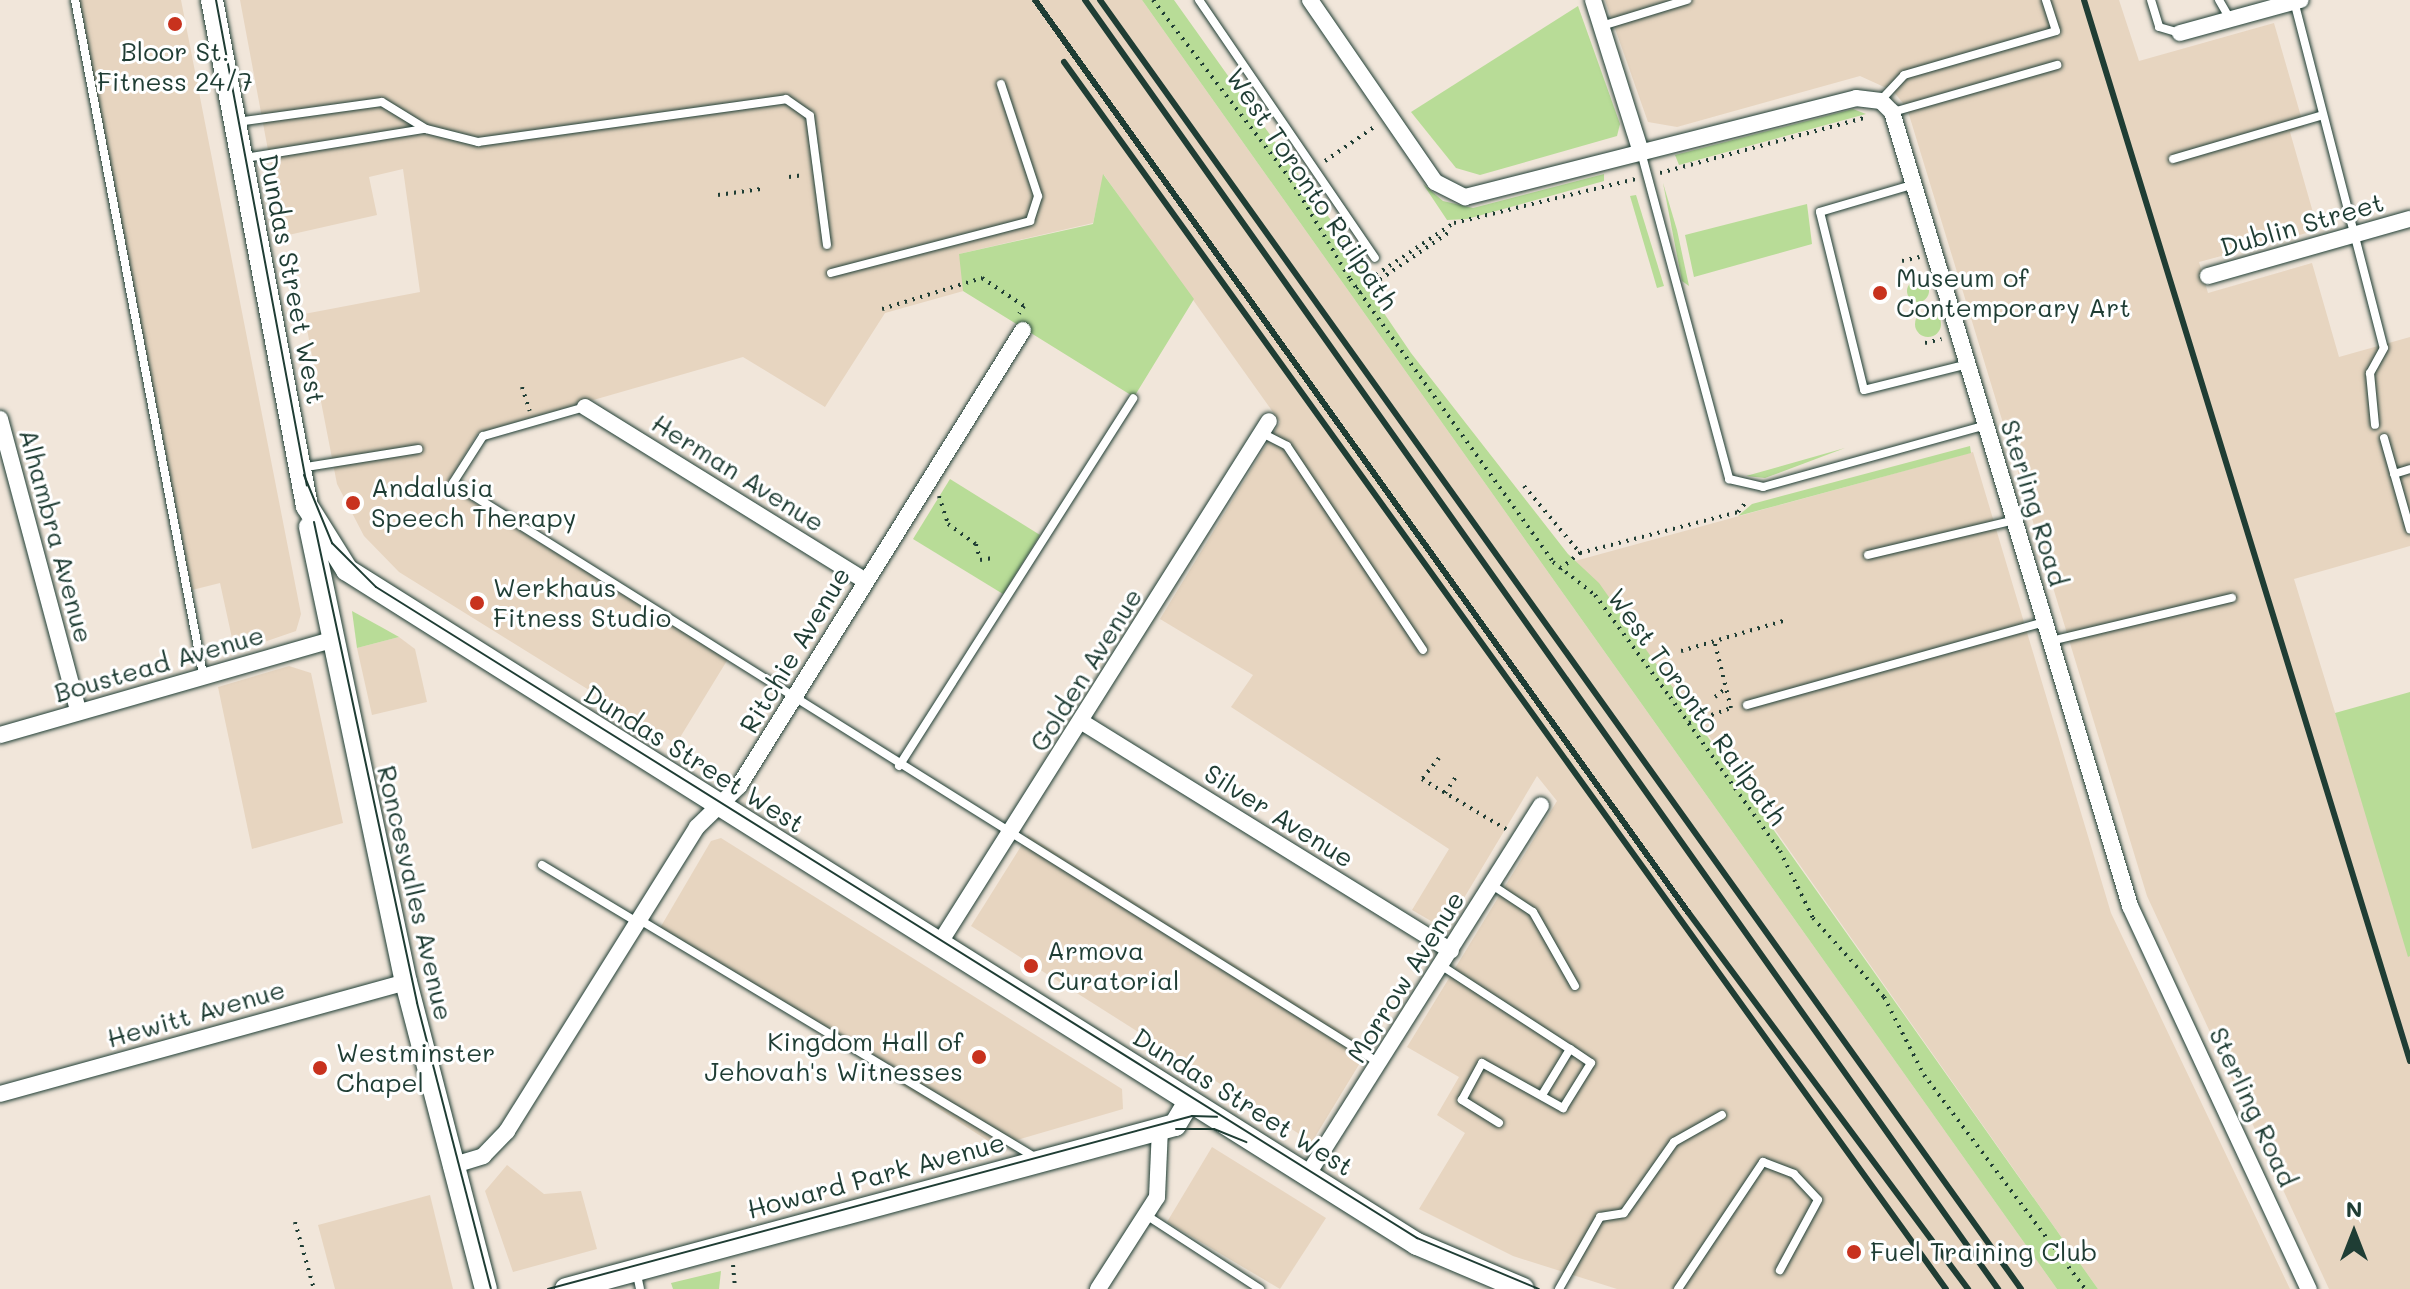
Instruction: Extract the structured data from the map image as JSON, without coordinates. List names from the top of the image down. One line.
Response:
{"streets":{"main road":["Dundas Street West","Roncesvalles Avenue","Howard Park Avenue"],"street":["Dublin Street","Herman Avenue","Sterling Road","Alhambra Avenue","Ritchie Avenue","Boustead Avenue","Golden Avenue","Silver Avenue","Morrow Avenue","Hewitt Avenue"],"path":["West Toronto Railpath"]},"crossings":[["Dundas Street West","Ritchie Avenue"],["Dundas Street West","Golden Avenue"],["Dundas Street West","Roncesvalles Avenue"],["Dundas Street West","Morrow Avenue"],["Dundas Street West","Howard Park Avenue"],["Herman Avenue","Ritchie Avenue"],["Alhambra Avenue","Boustead Avenue"],["Ritchie Avenue","Roncesvalles Avenue"],["Boustead Avenue","Roncesvalles Avenue"],["Golden Avenue","Silver Avenue"],["Silver Avenue","Morrow Avenue"],["Roncesvalles Avenue","Hewitt Avenue"]],"places":["Bloor St. Fitness 24/7","Museum of Contemporary Art","Andalusia Speech Therapy","Werkhaus Fitness Studio","Armova Curatorial","Kingdom Hall of Jehovah's Witnesses","Westminster Chapel","Fuel Training Club"],"north":"top"}
